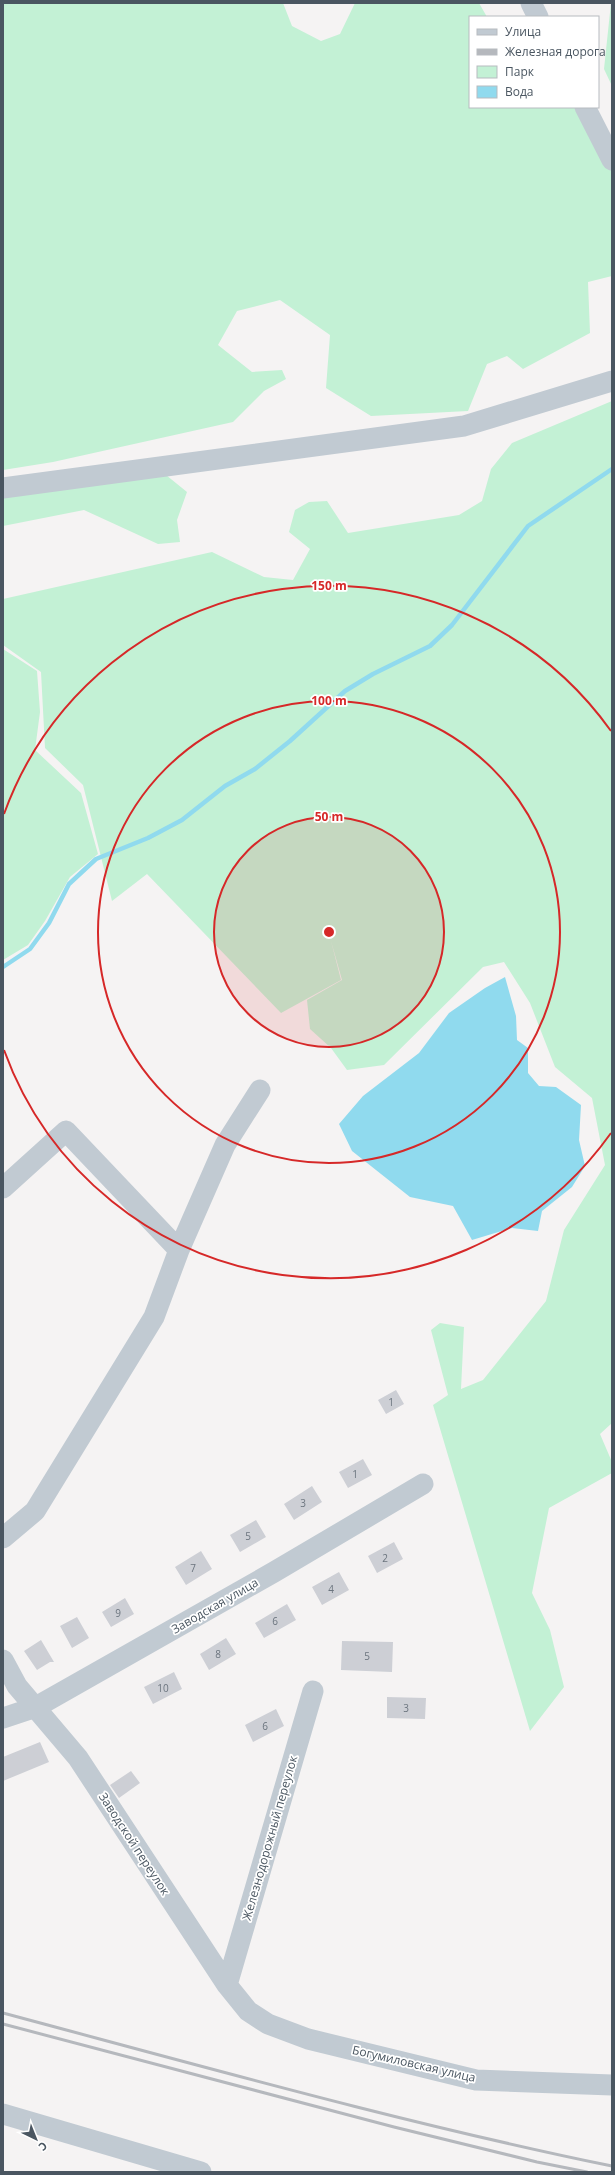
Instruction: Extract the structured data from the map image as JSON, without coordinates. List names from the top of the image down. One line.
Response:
{"streets":{"street":["Заводская улица","Железнодорожный переулок","Заводской переулок","Богумиловская улица"]},"crossings":[["Заводская улица","Заводской переулок"],["Железнодорожный переулок","Заводской переулок"],["Заводской переулок","Богумиловская улица"]],"house_numbers":["1","1","3","5","2","7","4","9","6","8","5","10","3","6"],"legend":["Улица","Железная дорога","Парк","Вода"],"north":"bottom right","rings":["150 m","100 m","50 m"]}
